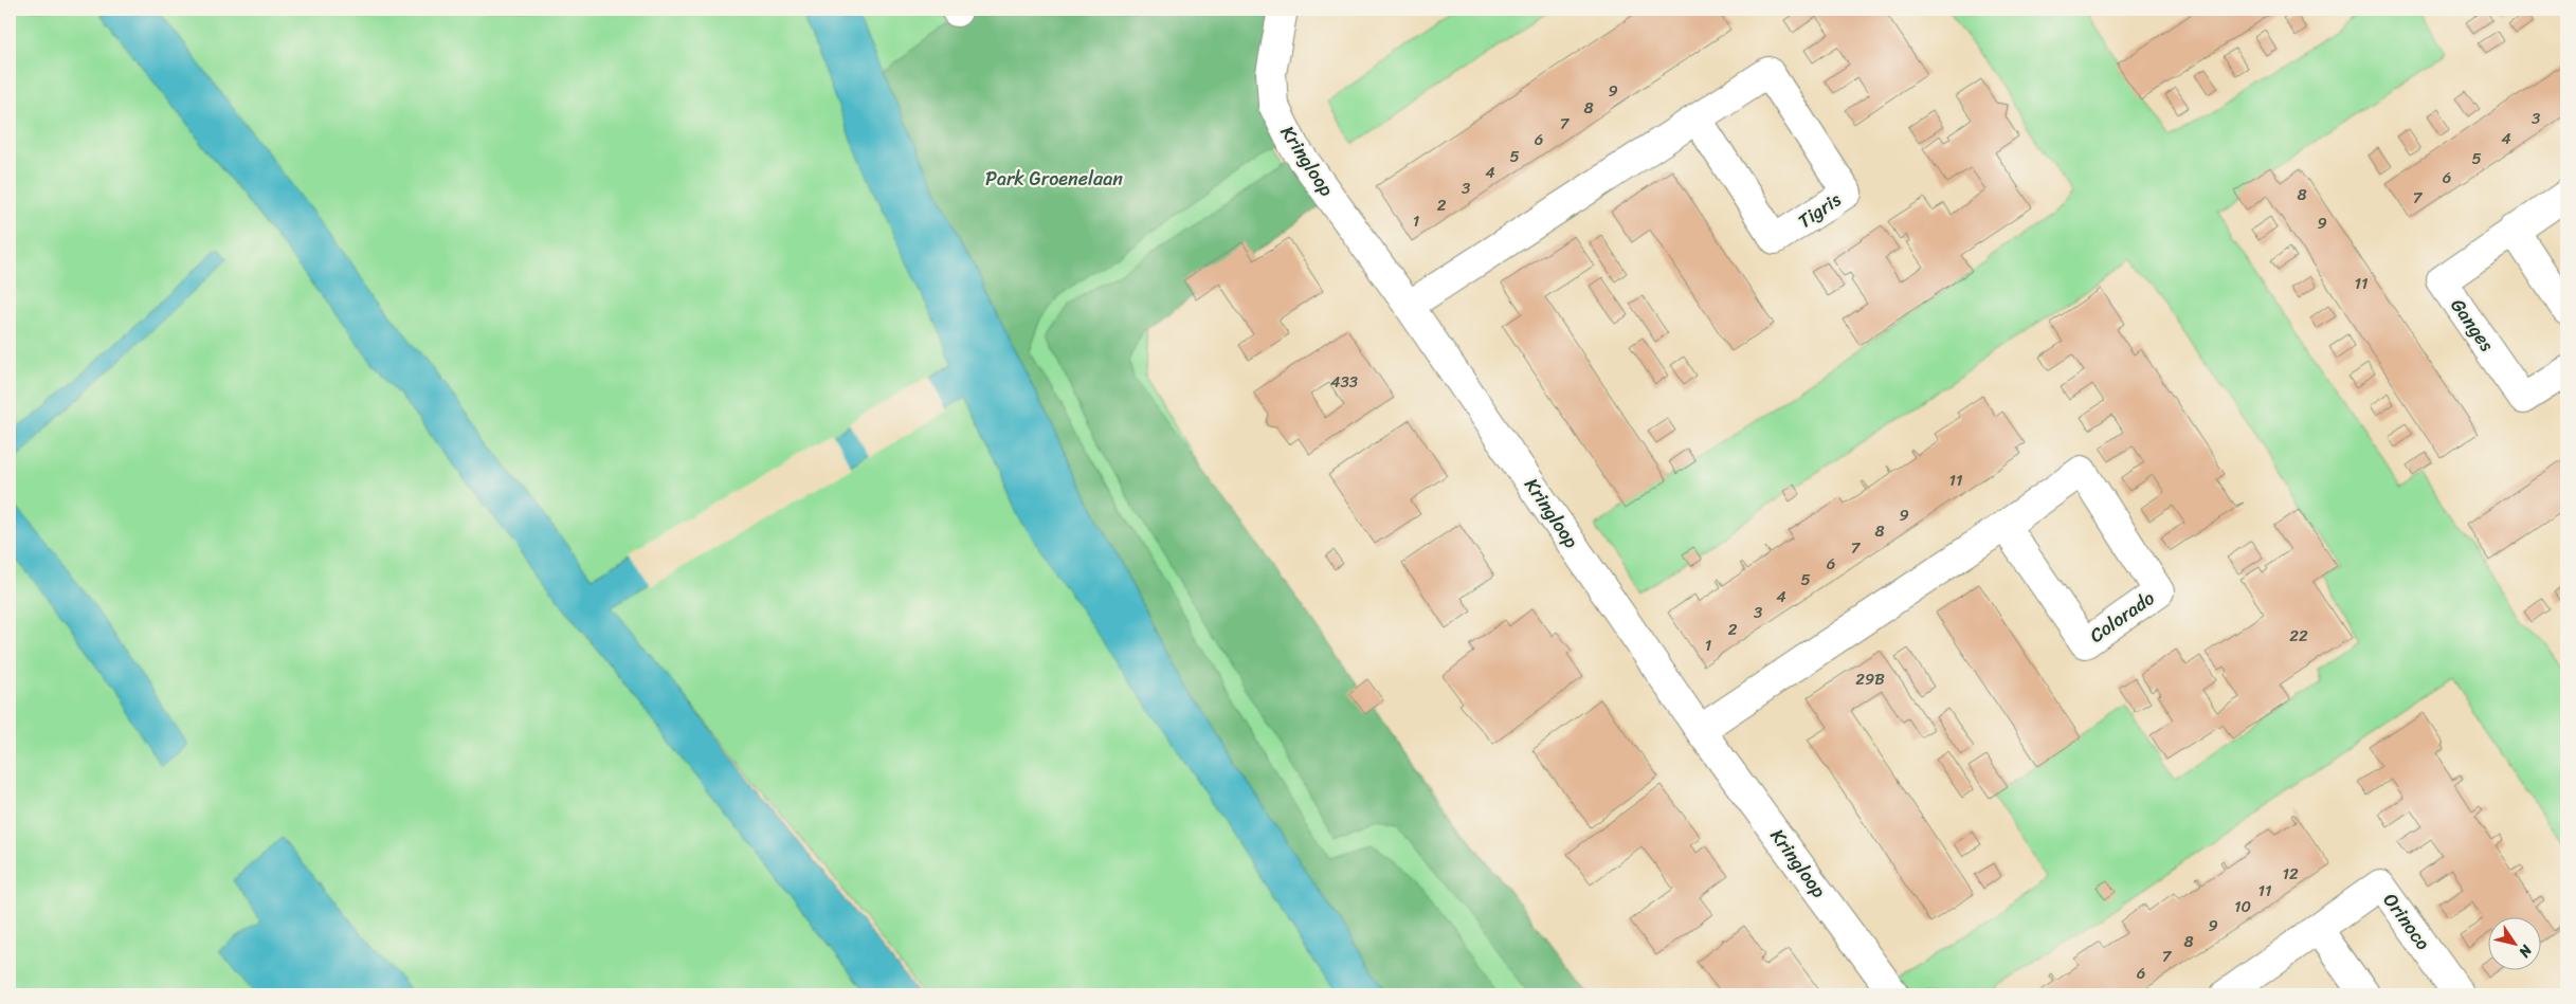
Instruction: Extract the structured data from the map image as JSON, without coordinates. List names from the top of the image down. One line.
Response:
{"streets":{"street":["Kringloop","Tigris","Ganges","Colorado","Orinoco"]},"crossings":[["Kringloop","Tigris"],["Kringloop","Colorado"]],"parks":["Park Groenelaan"],"house_numbers":["9","8","3","7","4","6","5","5","4","6","3","8","7","2","1","9","11","433","11","9","8","7","6","5","4","3","2","22","1","29B","12","11","10","9","8","7","6"],"north":"bottom right"}
